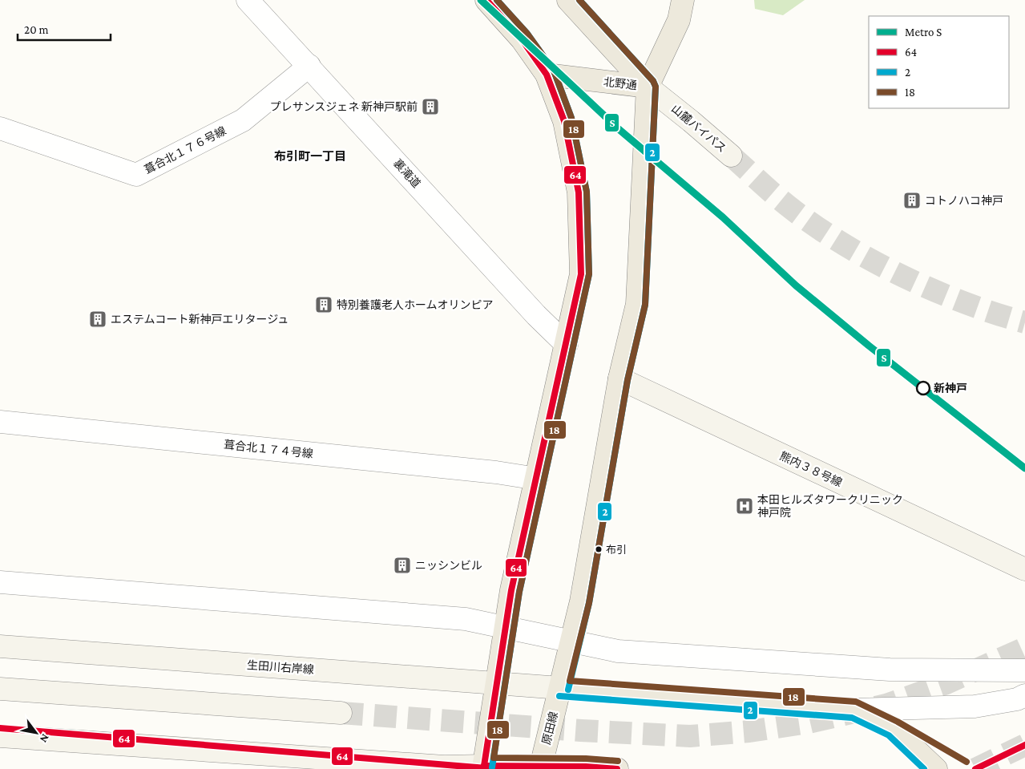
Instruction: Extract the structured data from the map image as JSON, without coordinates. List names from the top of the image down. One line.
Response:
{"streets":{"main road":["北野通","原田線"],"street":["山麓バイパス","葺合北１７６号線","裏滝道","葺合北１７４号線","熊内３８号線","生田川右岸線"]},"crossings":[["北野通","山麓バイパス"],["北野通","原田線"],["山麓バイパス","原田線"],["葺合北１７６号線","裏滝道"],["熊内３８号線","原田線"],["生田川右岸線","原田線"]],"districts":["布引町一丁目"],"places":{"building":["プレサンスジェネ 新神戸駅前","コトノハコ神戸","特別養護老人ホームオリンピア","エステムコート新神戸エリタージュ","ニッシンビル"],"other":["新神戸","布引"],"hospital":["本田ヒルズタワークリニック 神戸院"]},"lines":["metro line S","transit line 64","transit line 2","transit line 18"],"legend":["Metro S","64","2","18"],"scale_bar":"20 m","north":"bottom right"}
